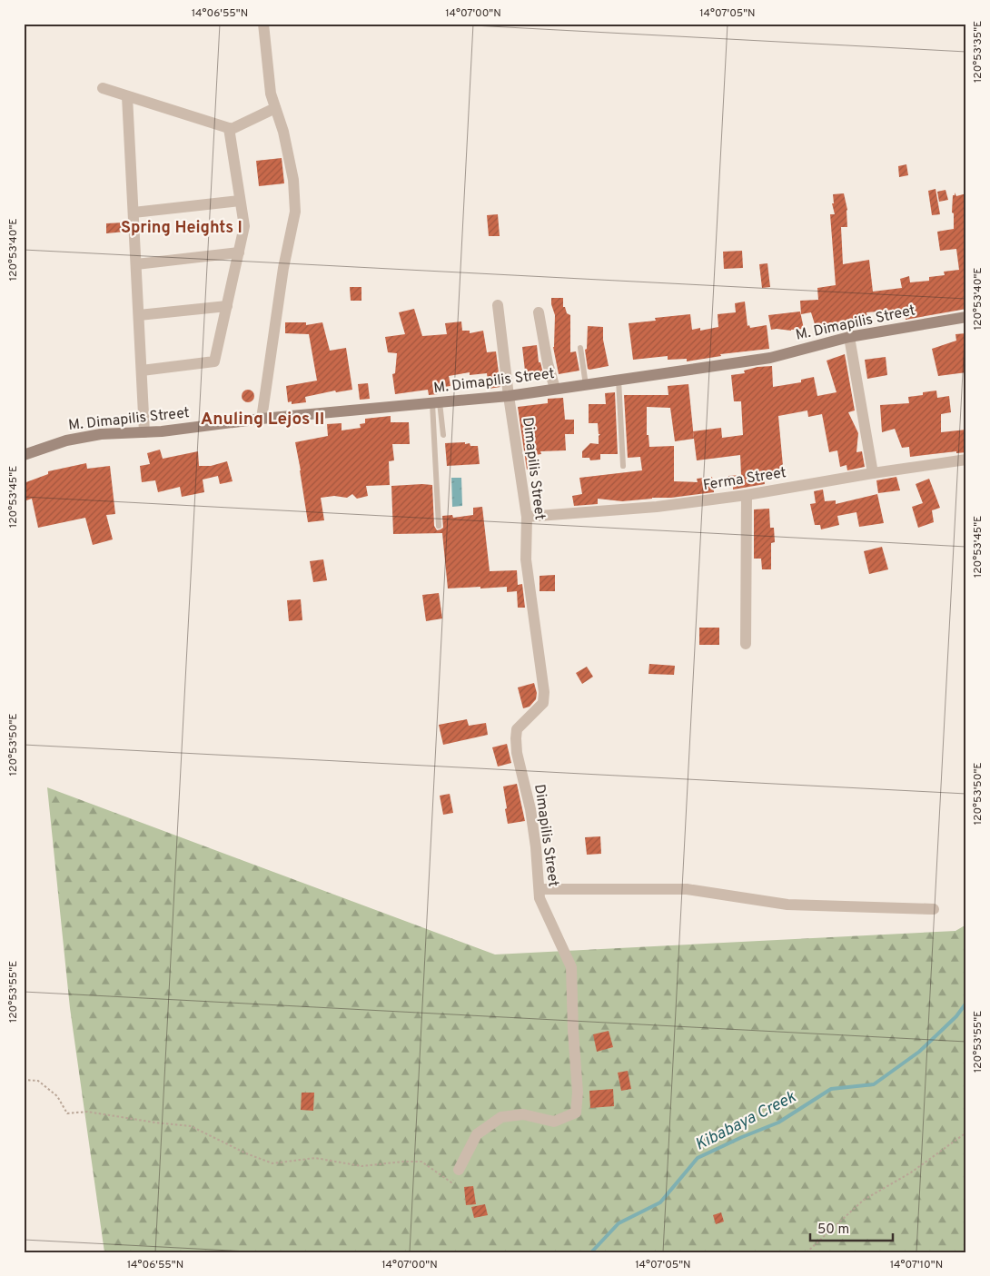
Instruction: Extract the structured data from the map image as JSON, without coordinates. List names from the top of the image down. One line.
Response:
{"streets":{"main road":["M. Dimapilis Street"],"street":["Dimapilis Street","Ferma Street"]},"crossings":[["M. Dimapilis Street","Dimapilis Street"],["Dimapilis Street","Ferma Street"]],"districts":["Spring Heights I","Anuling Lejos II"],"water":["Kibabaya Creek"],"scale_bar":"50 m","coordinates":["14°06'55\"N","14°07'00\"N","14°07'05\"N","120°53'35\"E","120°53'40\"E","120°53'45\"E","120°53'50\"E","120°53'55\"E","14°07'10\"N"]}
